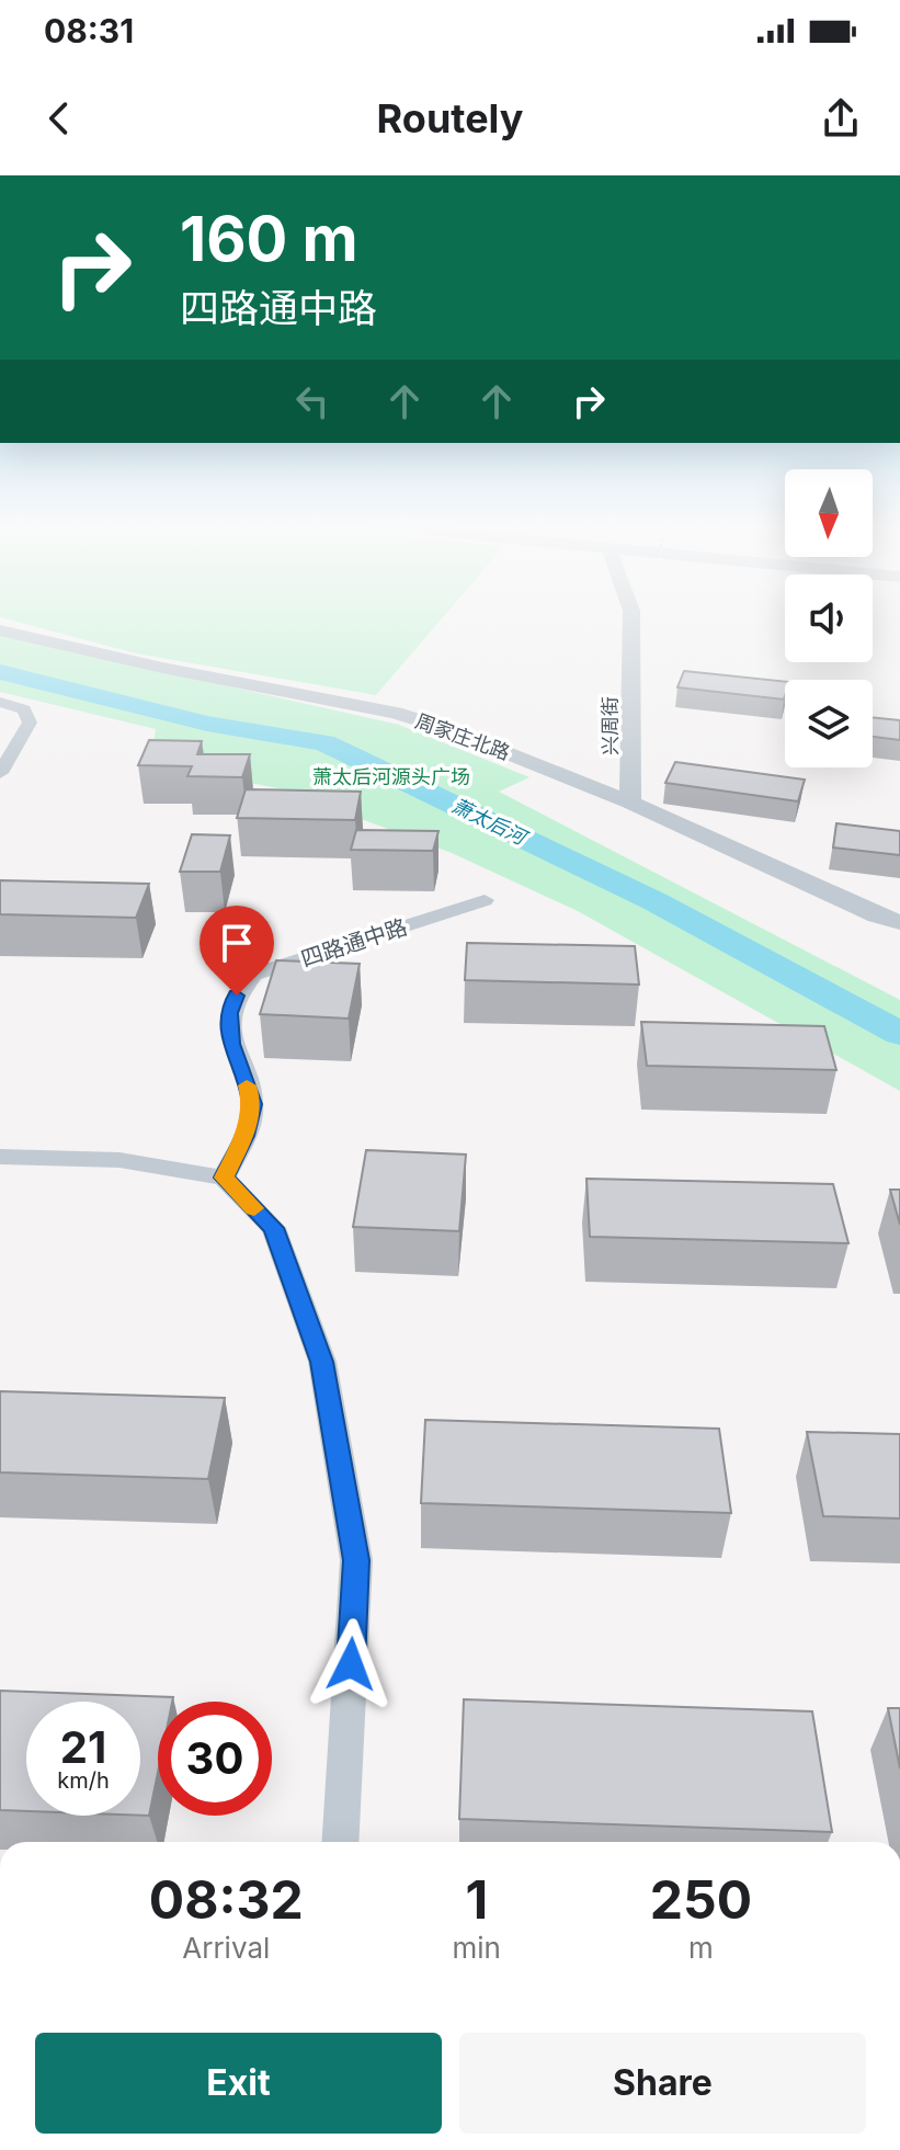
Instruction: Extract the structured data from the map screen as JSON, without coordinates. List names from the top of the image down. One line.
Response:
{"streets":{"street":["兴周街","周家庄北路","四路通中路"]},"crossings":[["兴周街","周家庄北路"]],"water":["萧太后河"],"parks":["萧太后河源头广场"],"north":"bottom","page":{"status":"08:31","header":"Routely","turn":["160 m","四路通中路"],"speed":"21 km/h","limit":"30","eta":["08:32","Arrival","1","min","250","m"],"buttons":["Exit","Share"]}}
